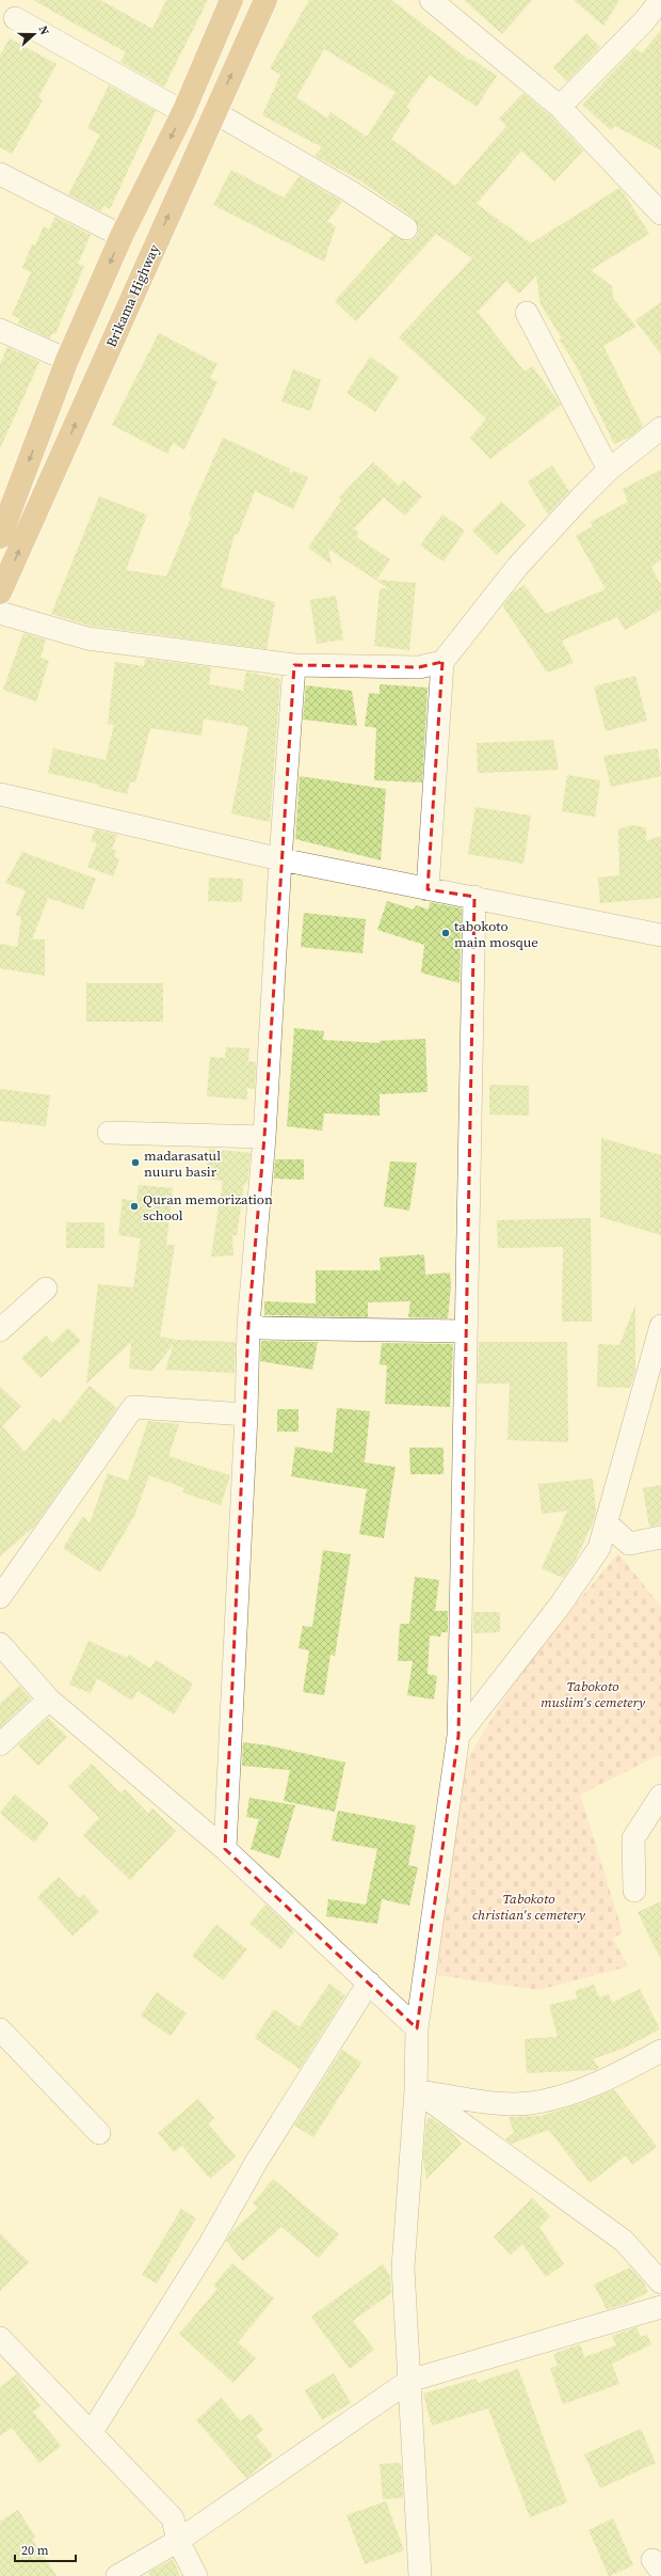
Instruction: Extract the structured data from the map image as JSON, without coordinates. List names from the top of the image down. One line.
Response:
{"streets":{"highway":["Brikama Highway"]},"parks":["Tabokoto muslim's cemetery","Tabokoto christian's cemetery"],"places":["tabokoto main mosque","madarasatul nuuru basir","Quran memorization school"],"scale_bar":"20 m","north":"right"}
